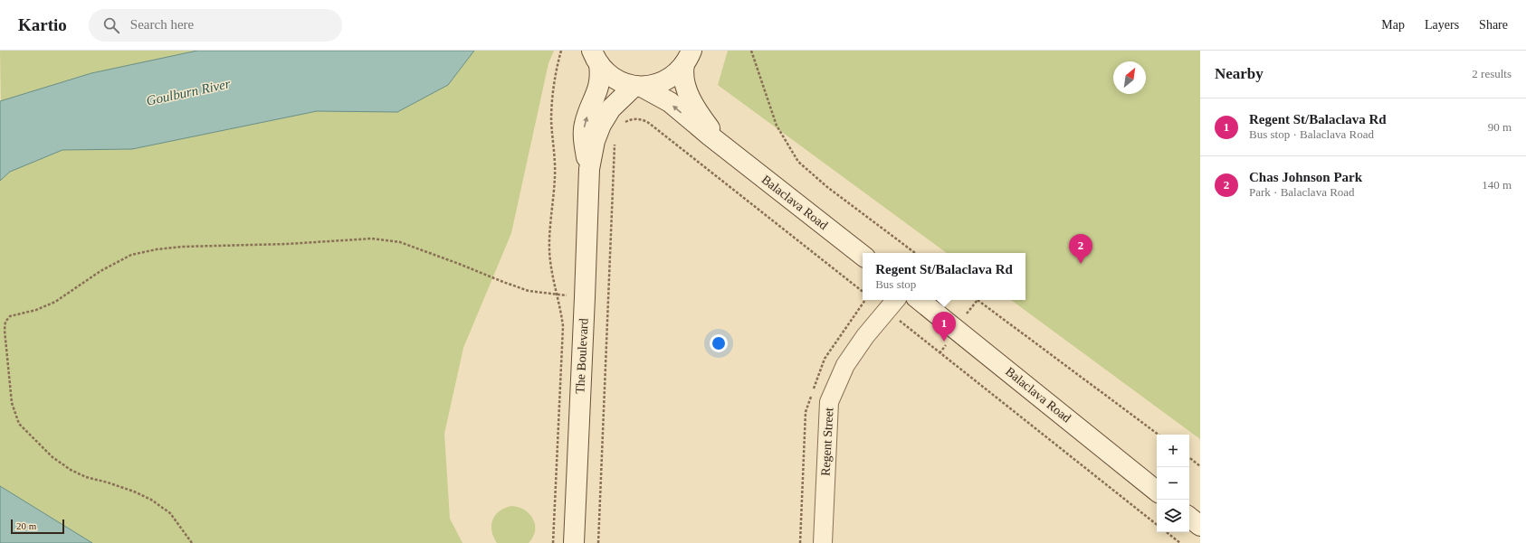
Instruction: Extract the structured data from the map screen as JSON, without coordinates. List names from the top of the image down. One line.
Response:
{"streets":{"street":["Balaclava Road","The Boulevard","Regent Street"]},"crossings":[["Balaclava Road","The Boulevard"]],"water":["Goulburn River"],"scale_bar":"20 m","north":"top right","page":{"header":"Kartio","search":"Search here","nav":["Map","Layers","Share"],"heading":["Nearby","2 results"],"list":[{"mark":"1","name":"Regent St/Balaclava Rd","note":"Bus stop · Balaclava Road","value":"90 m"},{"mark":"2","name":"Chas Johnson Park","note":"Park · Balaclava Road","value":"140 m"}],"pins":["2","1"],"popup":["Regent St/Balaclava Rd","Bus stop"],"map_buttons":["+","−"],"scale":"20 m"}}
